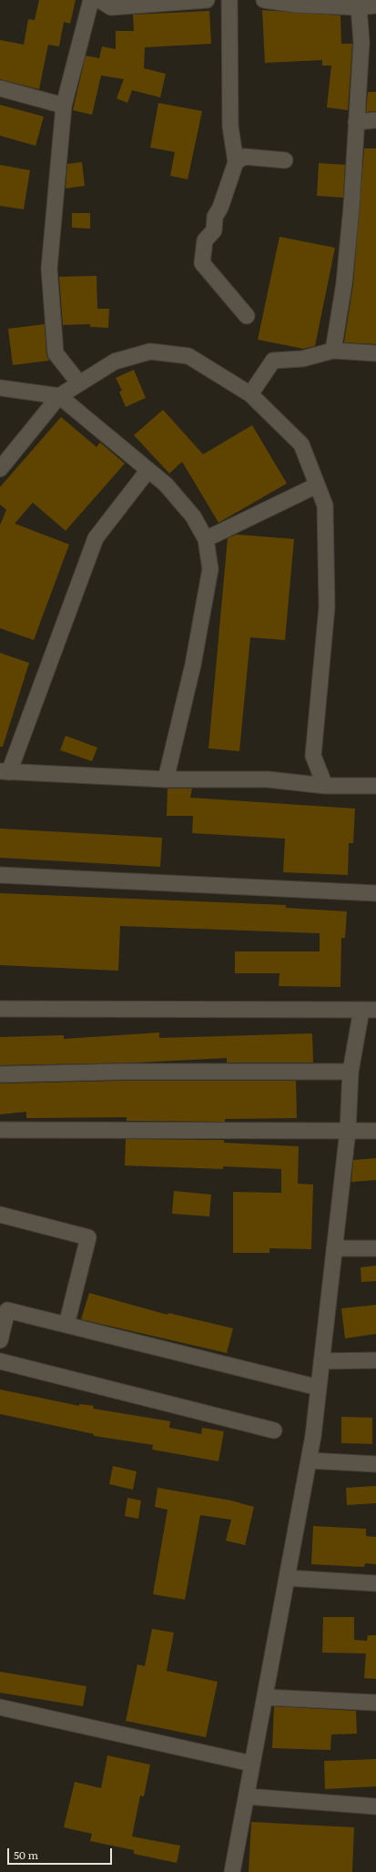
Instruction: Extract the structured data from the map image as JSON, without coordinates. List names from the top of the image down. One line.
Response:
{"scale_bar":"50 m"}
